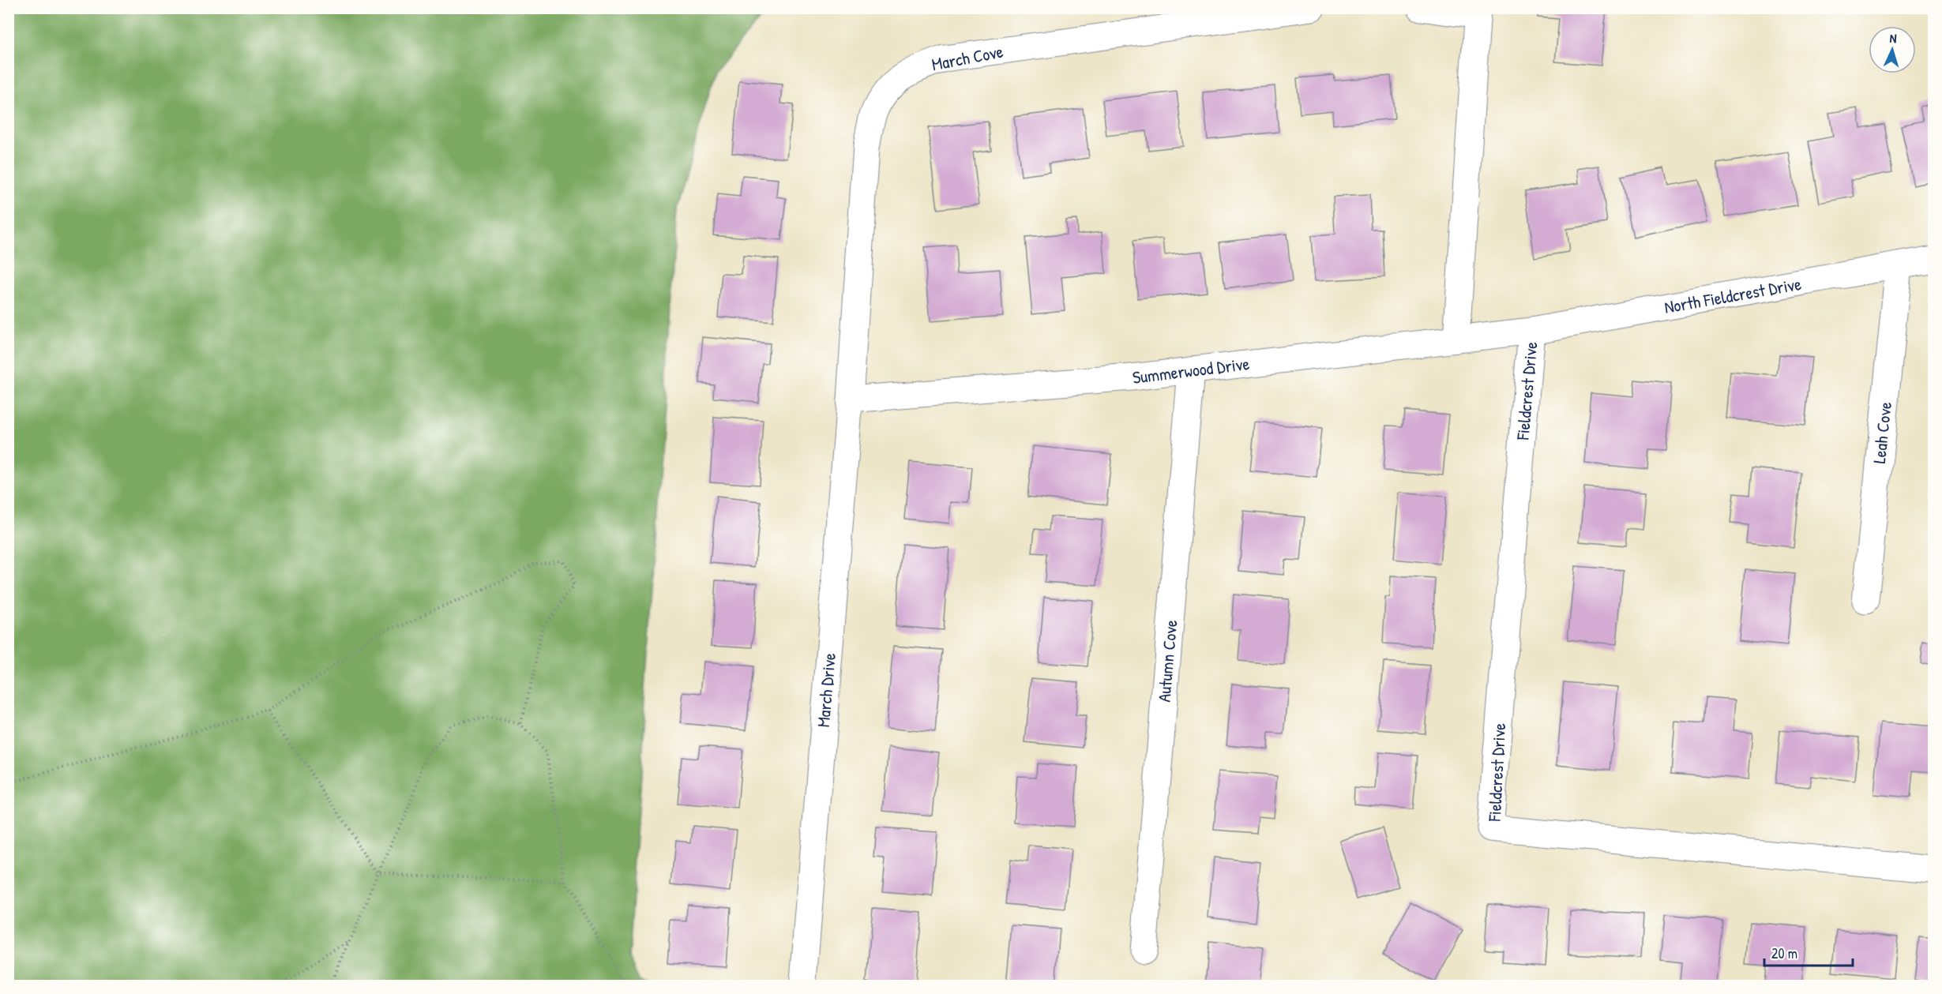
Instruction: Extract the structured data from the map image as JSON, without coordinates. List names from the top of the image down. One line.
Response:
{"streets":{"street":["March Cove","North Fieldcrest Drive","Summerwood Drive","Fieldcrest Drive","Leah Cove","Autumn Cove","March Drive"]},"crossings":[["March Cove","Summerwood Drive"],["March Cove","March Drive"],["North Fieldcrest Drive","Summerwood Drive"],["North Fieldcrest Drive","Fieldcrest Drive"],["North Fieldcrest Drive","Leah Cove"],["Summerwood Drive","Fieldcrest Drive"],["Summerwood Drive","Autumn Cove"],["Summerwood Drive","March Drive"]],"scale_bar":"20 m","north":"top"}
